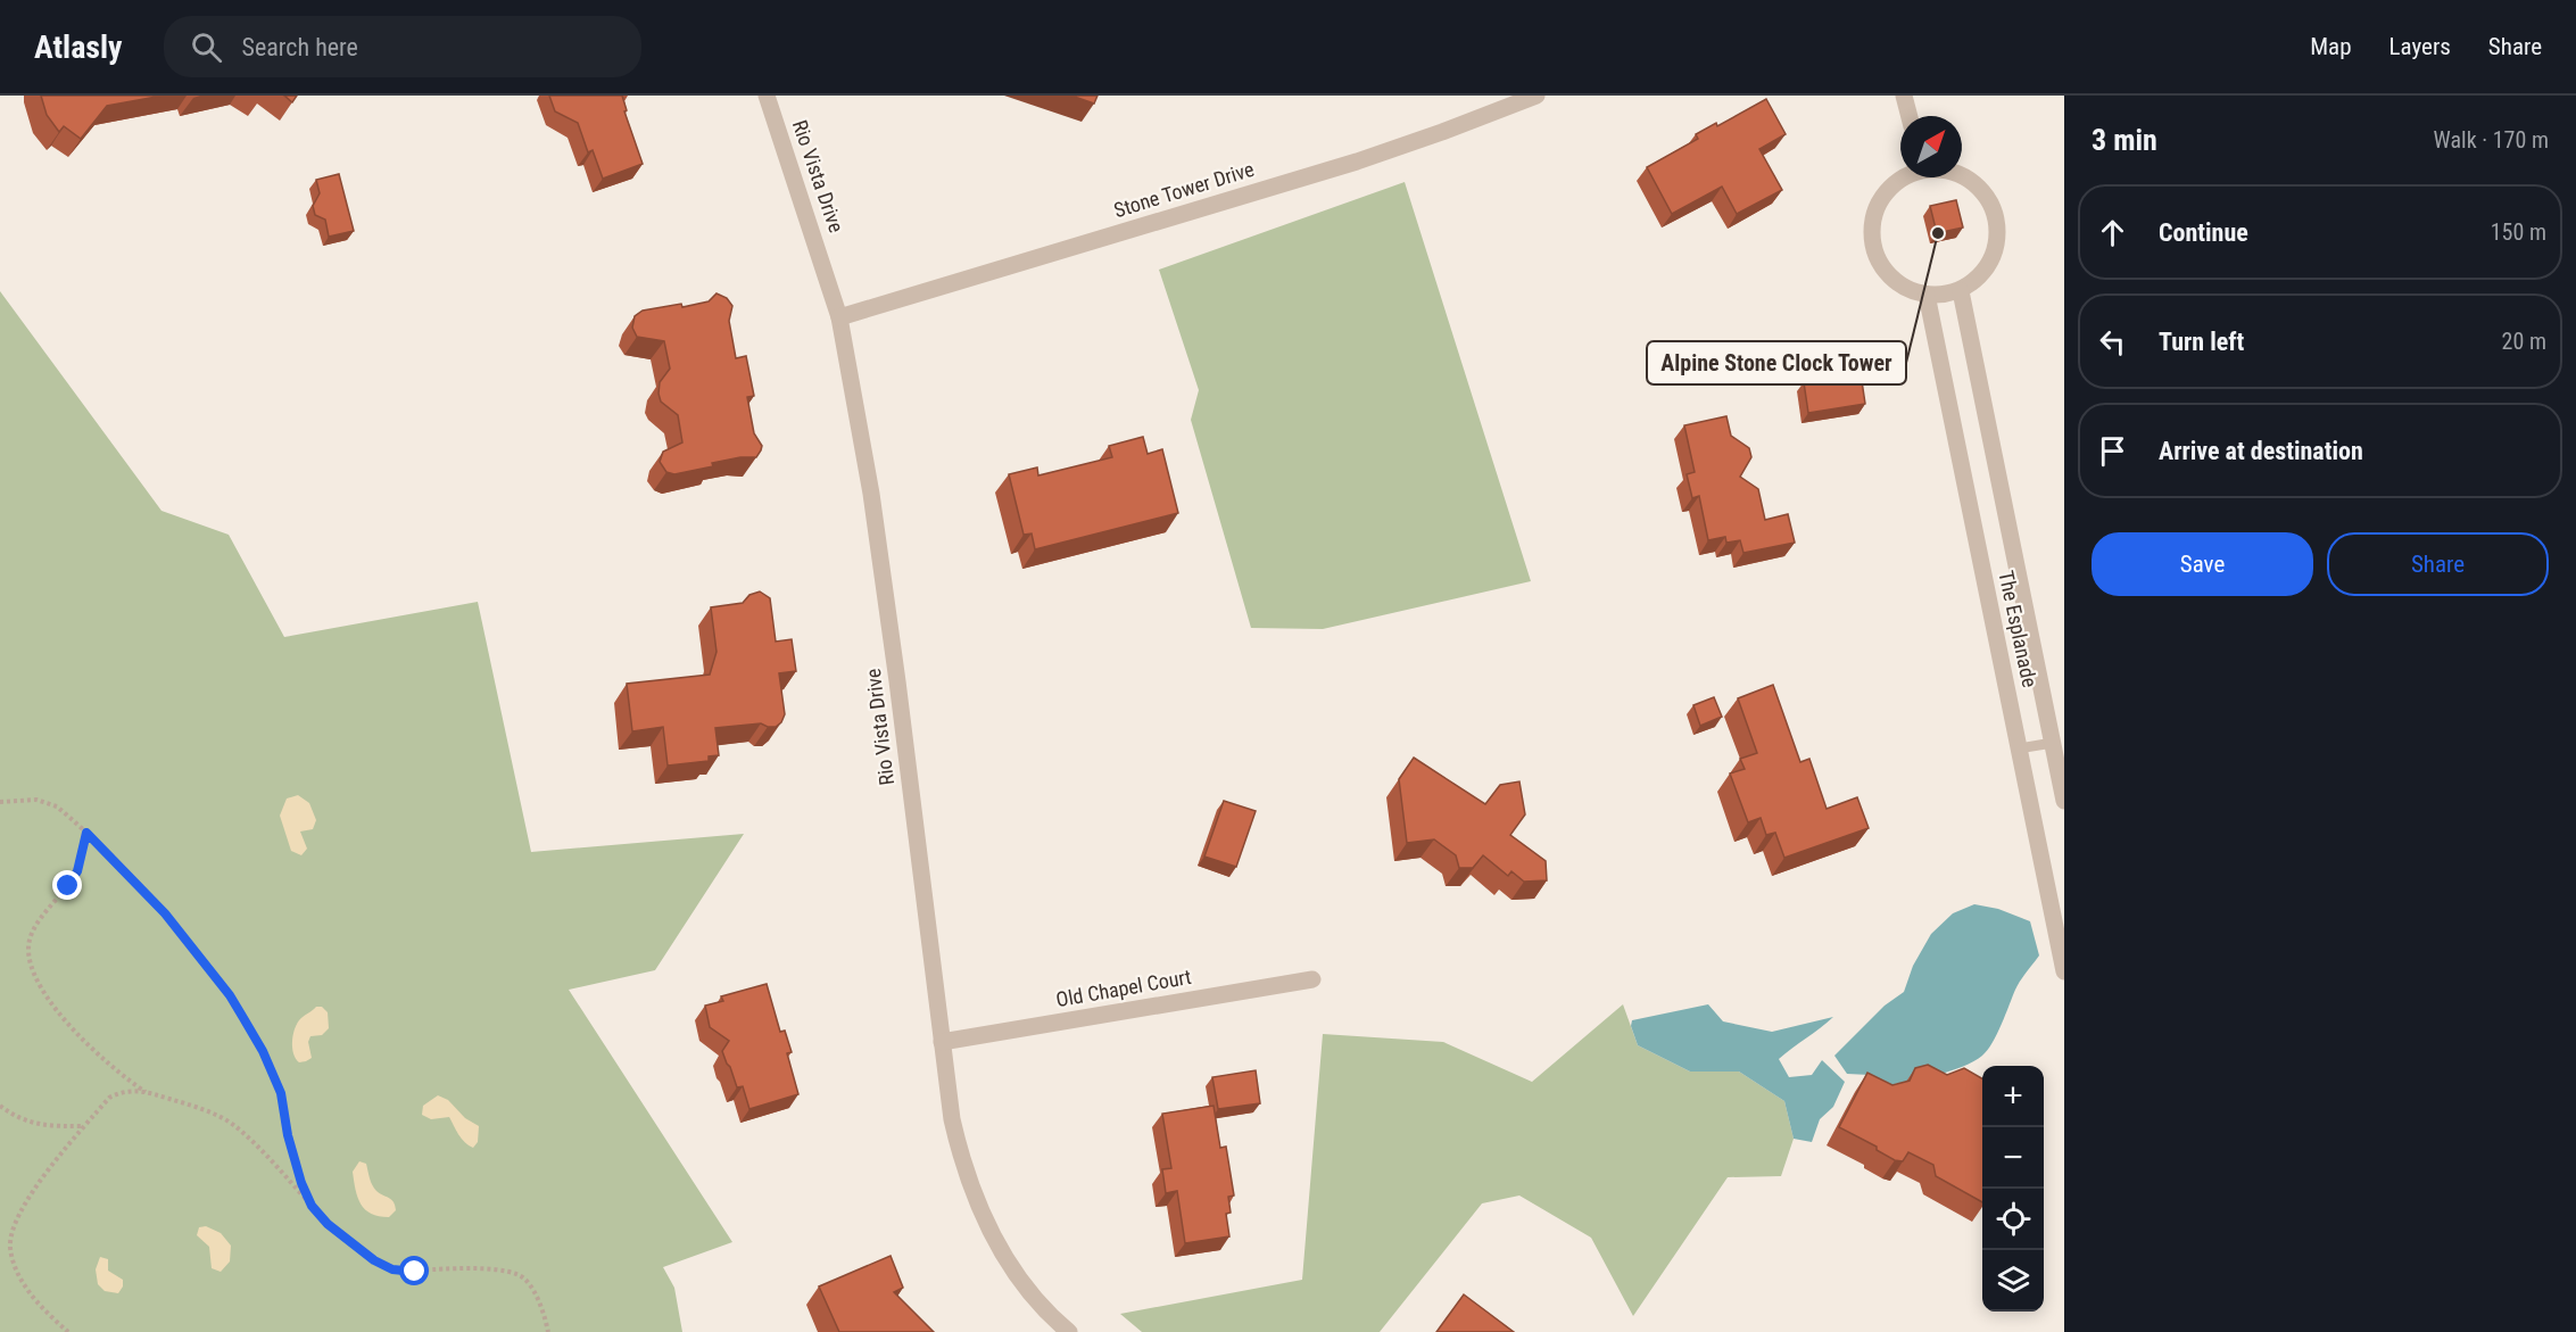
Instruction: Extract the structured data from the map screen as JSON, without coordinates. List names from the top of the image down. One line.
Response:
{"streets":{"street":["Rio Vista Drive","Stone Tower Drive","The Esplanade","Old Chapel Court"]},"crossings":[["Rio Vista Drive","Stone Tower Drive"],["Rio Vista Drive","Old Chapel Court"]],"places":["Alpine Stone Clock Tower"],"north":"top right","page":{"header":"Atlasly","search":"Search here","nav":["Map","Layers","Share"],"heading":["3 min","Walk · 170 m"],"list":[["Continue","150 m"],["Turn left","20 m"],"Arrive at destination"],"buttons":["Save","Share"],"map_buttons":["+","−"]}}
